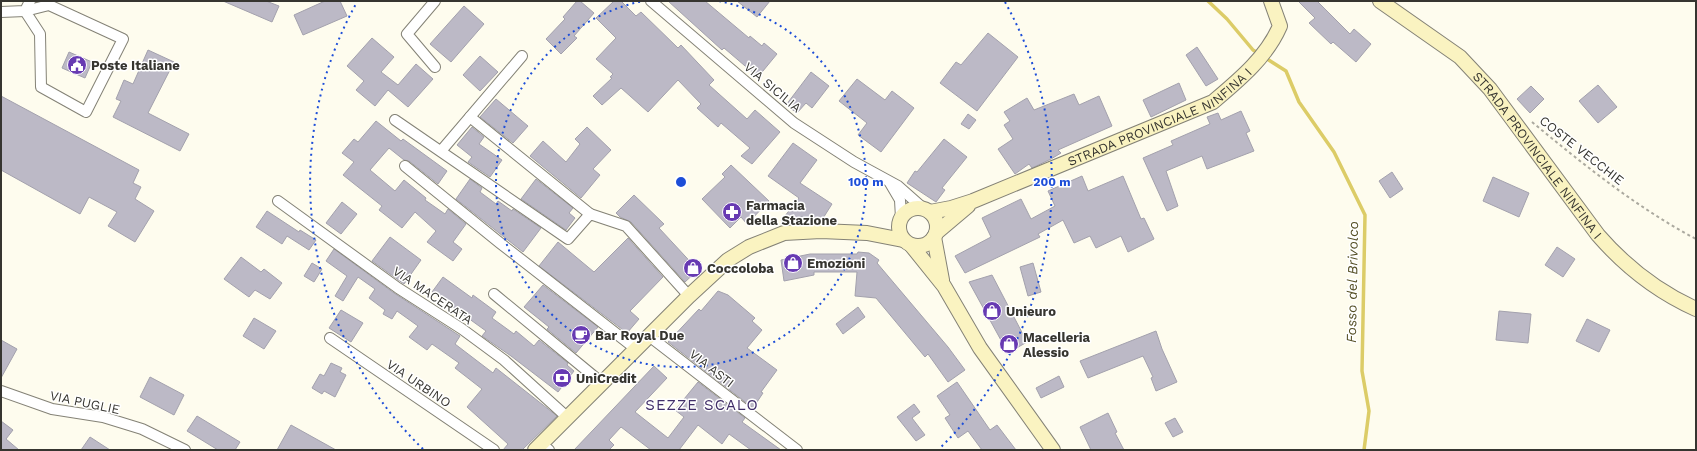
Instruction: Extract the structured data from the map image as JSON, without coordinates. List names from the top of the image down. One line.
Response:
{"streets":{"street":["VIA SICILIA","STRADA PROVINCIALE NINFINA I","VIA MACERATA","VIA ASTI","VIA URBINO","VIA PUGLIE"],"path":["COSTE VECCHIE"]},"crossings":[["VIA SICILIA","STRADA PROVINCIALE NINFINA I"]],"districts":["SEZZE SCALO"],"water":["Fosso del Brivolco"],"places":{"public building":["Poste Italiane"],"pharmacy":["Farmacia della Stazione"],"shop":["Emozioni","Coccoloba","Unieuro","Macelleria Alessio"],"cafe":["Bar Royal Due"],"bank":["UniCredit"]},"rings":["100 m","200 m"]}
